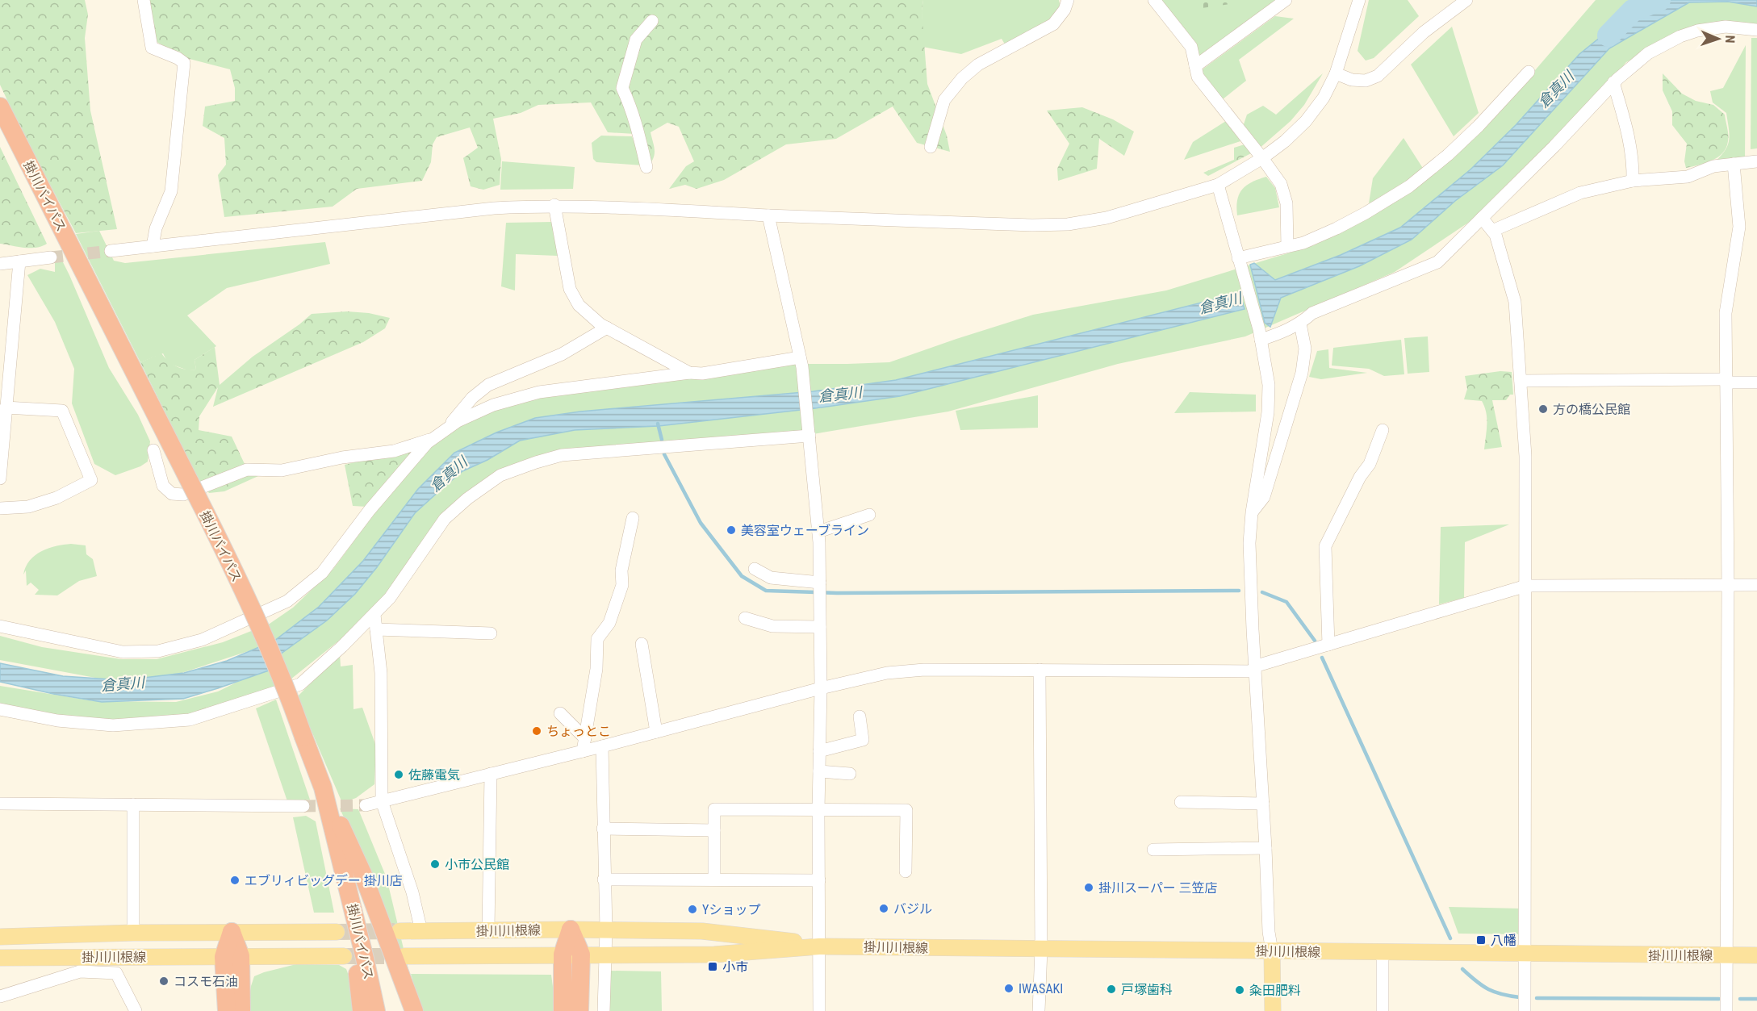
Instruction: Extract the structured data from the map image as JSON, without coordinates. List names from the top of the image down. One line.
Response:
{"streets":{"highway":["掛川バイパス"],"main road":["掛川川根線"]},"water":["倉真川"],"places":{"other":["方の橋公民館","美容室ウェーブライン","ちょっとこ","佐藤電気","小市公民館","エブリィビッグデー 掛川店","掛川スーパー 三笠店","バジル","Yショップ","コスモ石油","IWASAKI","戸塚歯科","粂田肥料"],"transit":["八幡","小市"]},"north":"right"}
